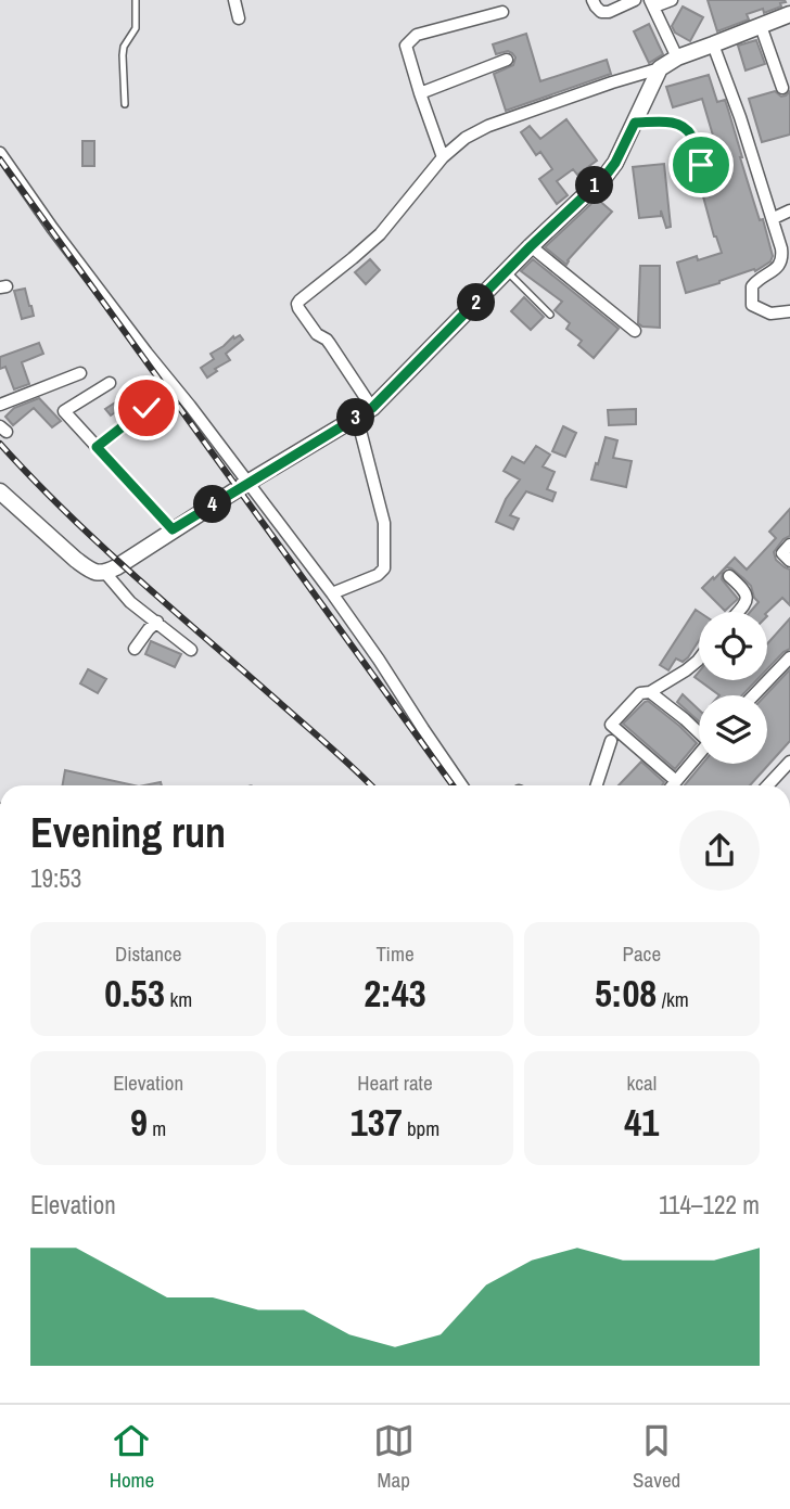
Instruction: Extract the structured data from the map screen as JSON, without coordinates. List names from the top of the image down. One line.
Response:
{"page":{"pins":["1","2","3","4"],"heading":["Evening run","19:53"],"stats":[["Distance","0.53 km"],["Time","2:43"],["Pace","5:08 /km"],["Elevation","9 m"],["Heart rate","137 bpm"],["kcal","41"]],"chart":["Elevation","114–122 m"],"tabs":["Home","Map","Saved"]}}
